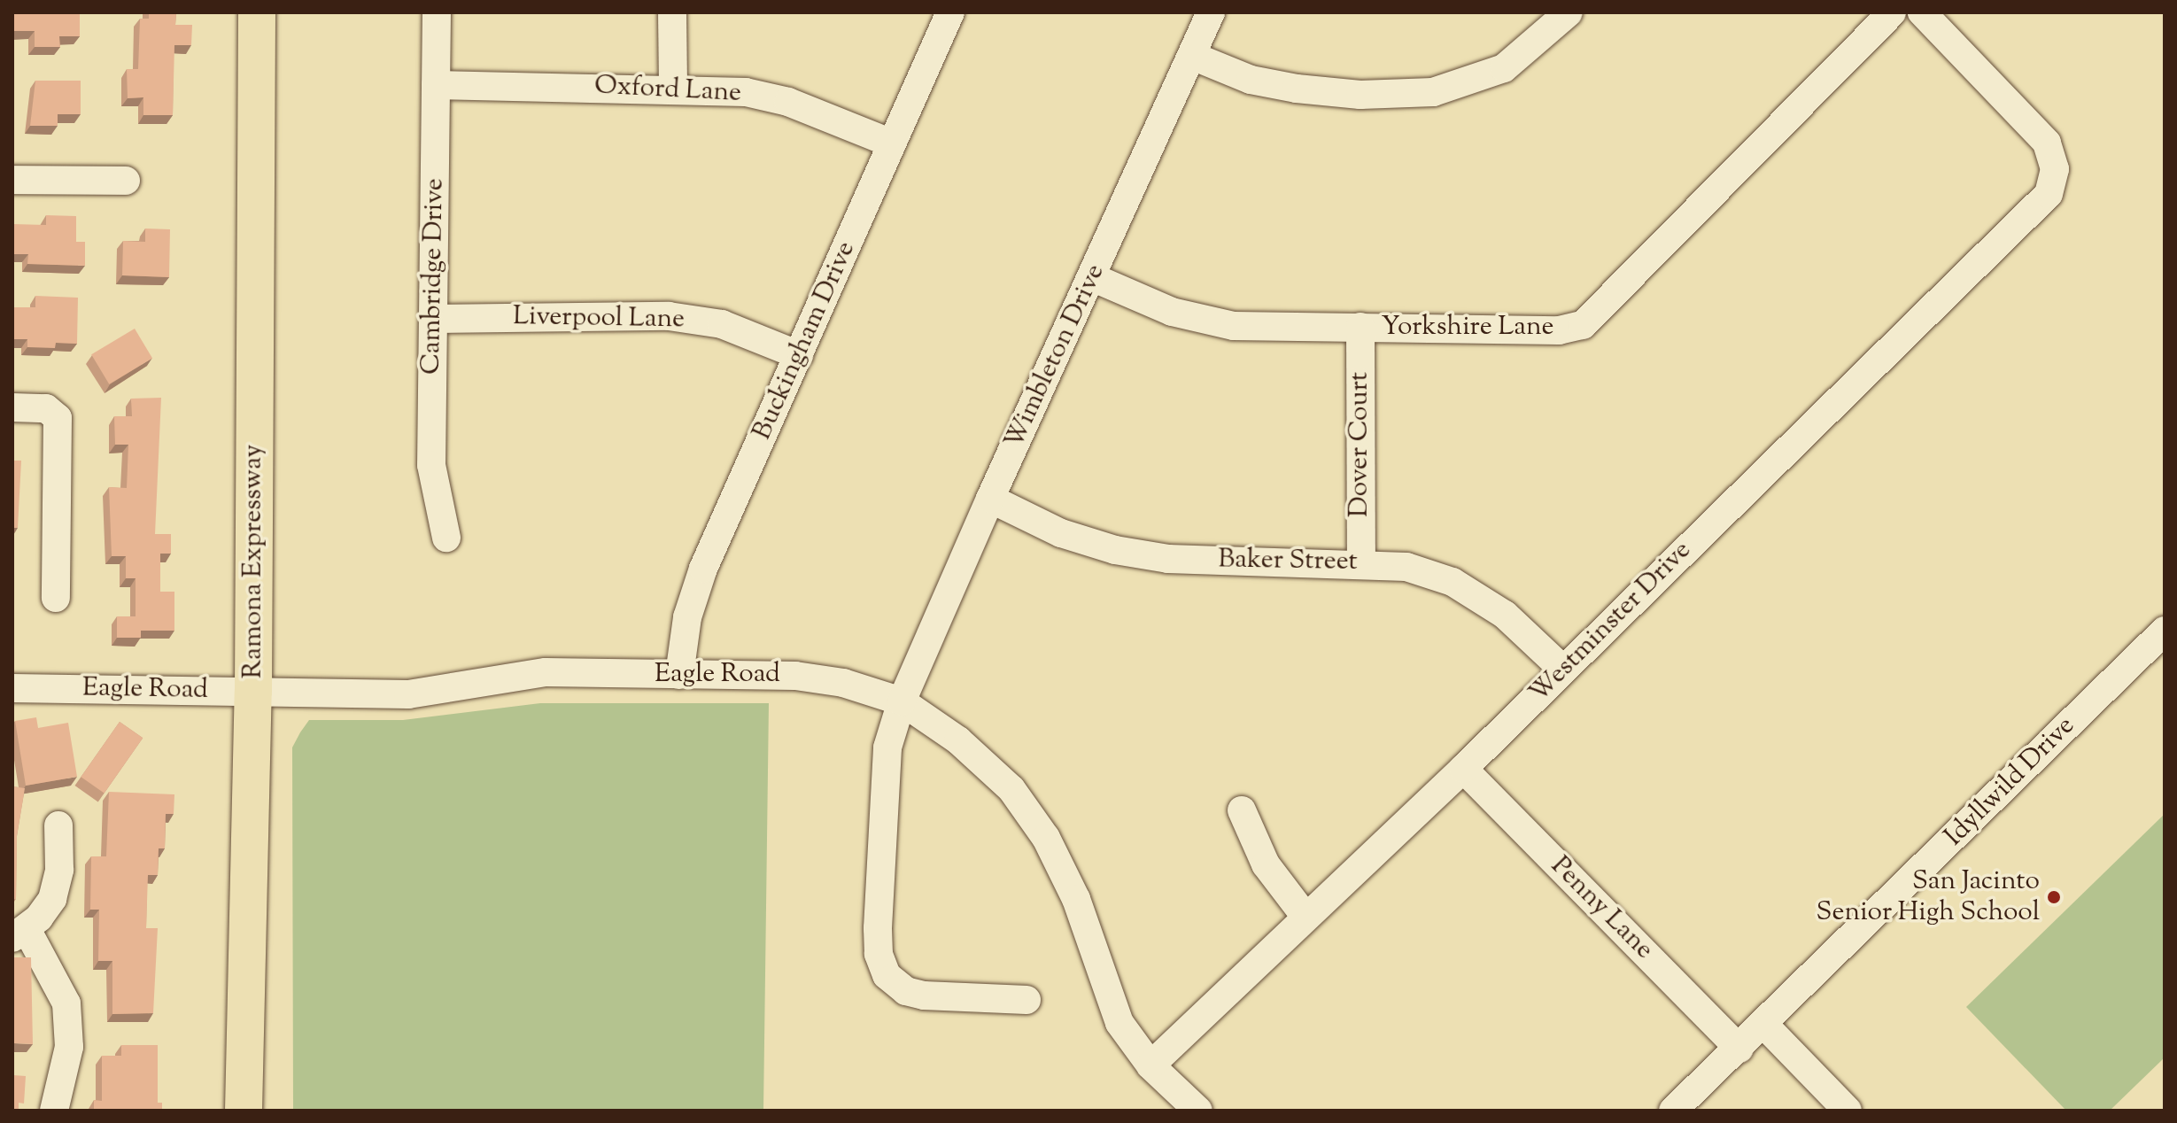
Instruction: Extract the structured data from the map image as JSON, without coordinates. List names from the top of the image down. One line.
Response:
{"streets":{"main road":["Ramona Expressway"],"street":["Oxford Lane","Cambridge Drive","Liverpool Lane","Yorkshire Lane","Buckingham Drive","Wimbleton Drive","Dover Court","Baker Street","Westminster Drive","Eagle Road","Idyllwild Drive","Penny Lane"]},"crossings":[["Oxford Lane","Cambridge Drive"],["Oxford Lane","Buckingham Drive"],["Cambridge Drive","Liverpool Lane"],["Liverpool Lane","Buckingham Drive"],["Yorkshire Lane","Wimbleton Drive"],["Yorkshire Lane","Dover Court"],["Buckingham Drive","Eagle Road"],["Wimbleton Drive","Baker Street"],["Wimbleton Drive","Eagle Road"],["Dover Court","Baker Street"],["Ramona Expressway","Eagle Road"],["Baker Street","Westminster Drive"],["Westminster Drive","Eagle Road"],["Westminster Drive","Penny Lane"],["Idyllwild Drive","Penny Lane"]],"places":["San Jacinto Senior High School"]}
